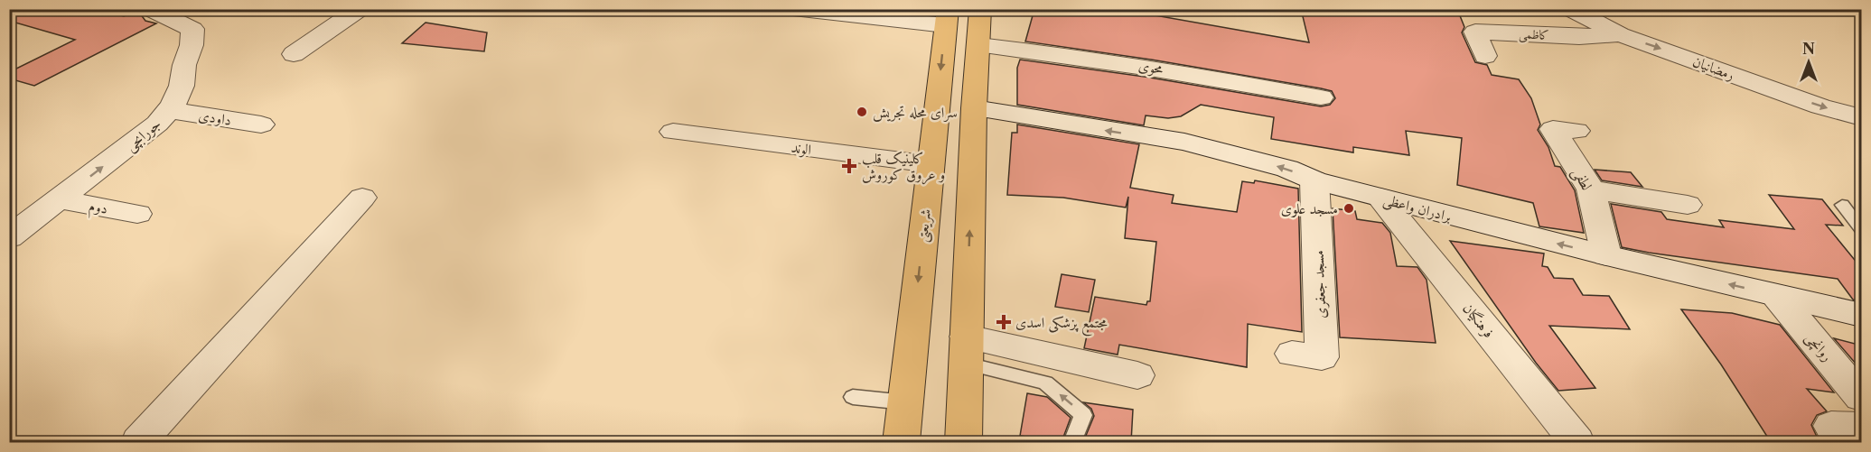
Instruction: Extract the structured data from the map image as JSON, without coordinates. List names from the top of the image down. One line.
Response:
{"streets":{"main road":["شریعتی"],"street":["کاظمی","محوی","رمضانیان","داودی","جورابچی","الوند","لطفی","دوم","برادران واعظی","مسجد جعفری","فرهنگیان","روانچی"]},"crossings":[["کاظمی","رمضانیان"],["داودی","جورابچی"],["جورابچی","دوم"],["الوند","شریعتی"],["لطفی","برادران واعظی"],["برادران واعظی","مسجد جعفری"],["برادران واعظی","فرهنگیان"],["برادران واعظی","روانچی"]],"places":{"other":["سرای محله تجریش","مسجد علوی"],"health":["کلینیک قلب و عروق کوروش","مجتمع پزشکی اسدی"]},"north":"top"}
